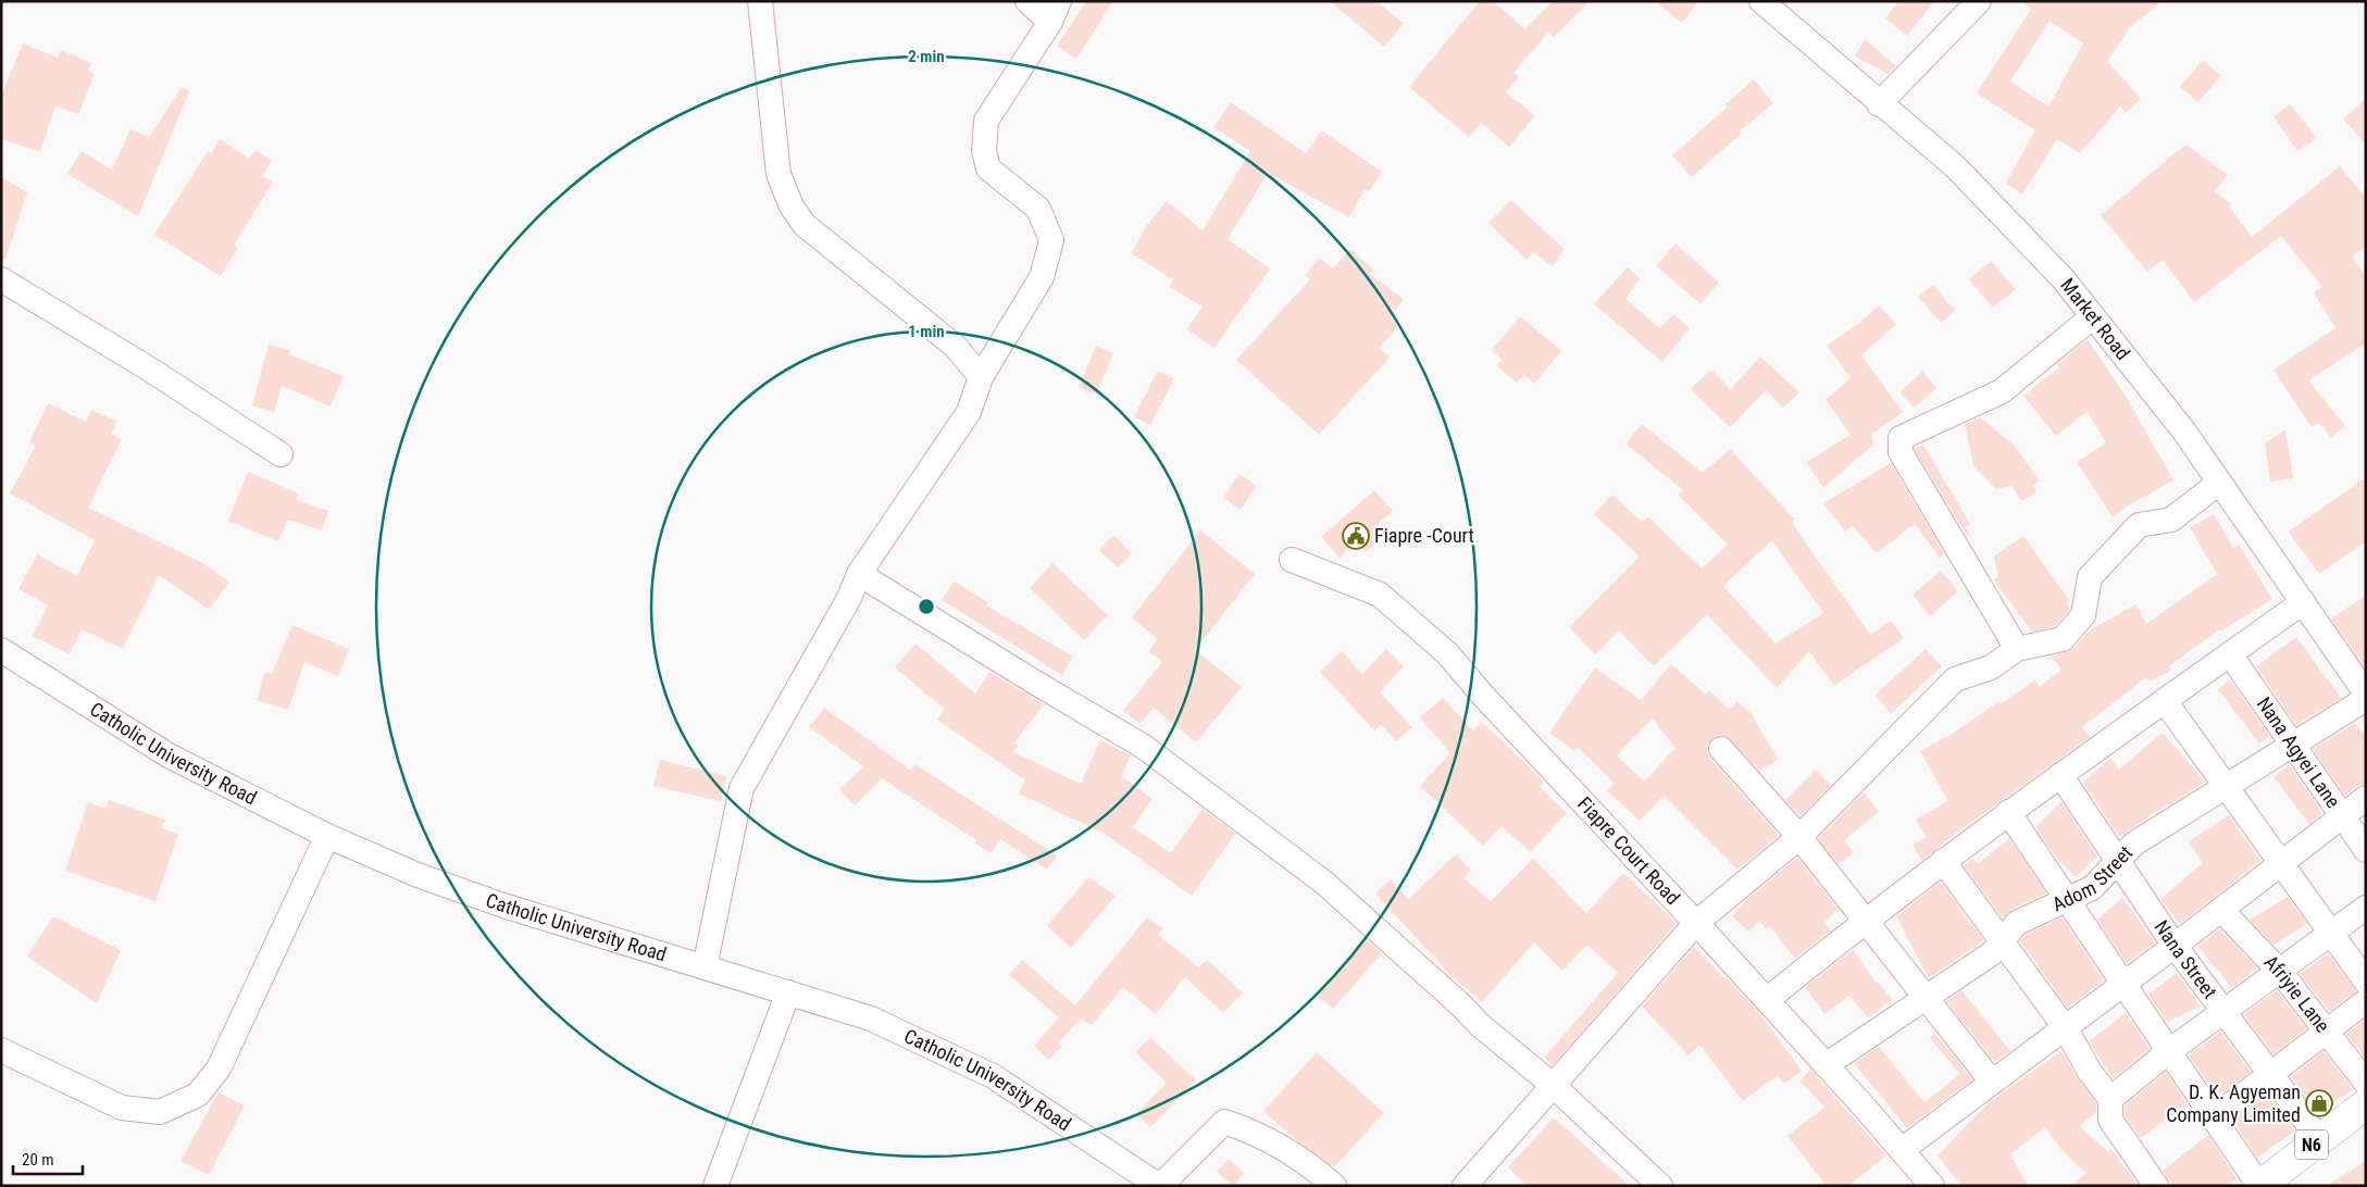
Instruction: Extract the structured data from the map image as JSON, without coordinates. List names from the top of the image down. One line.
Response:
{"streets":{"main road":["N6"],"street":["Market Road","Nana Agyei Lane","Catholic University Road","Fiapre Court Road","Adom Street","Nana Street","Afriyie Lane"]},"crossings":[["Market Road","Adom Street"],["Nana Agyei Lane","Adom Street"],["Fiapre Court Road","Adom Street"],["Adom Street","Nana Street"],["Nana Street","N6"]],"places":{"public building":["Fiapre -Court"],"shop":["D. K. Agyeman Company Limited"]},"scale_bar":"20 m","rings":["2 min","1 min"]}
